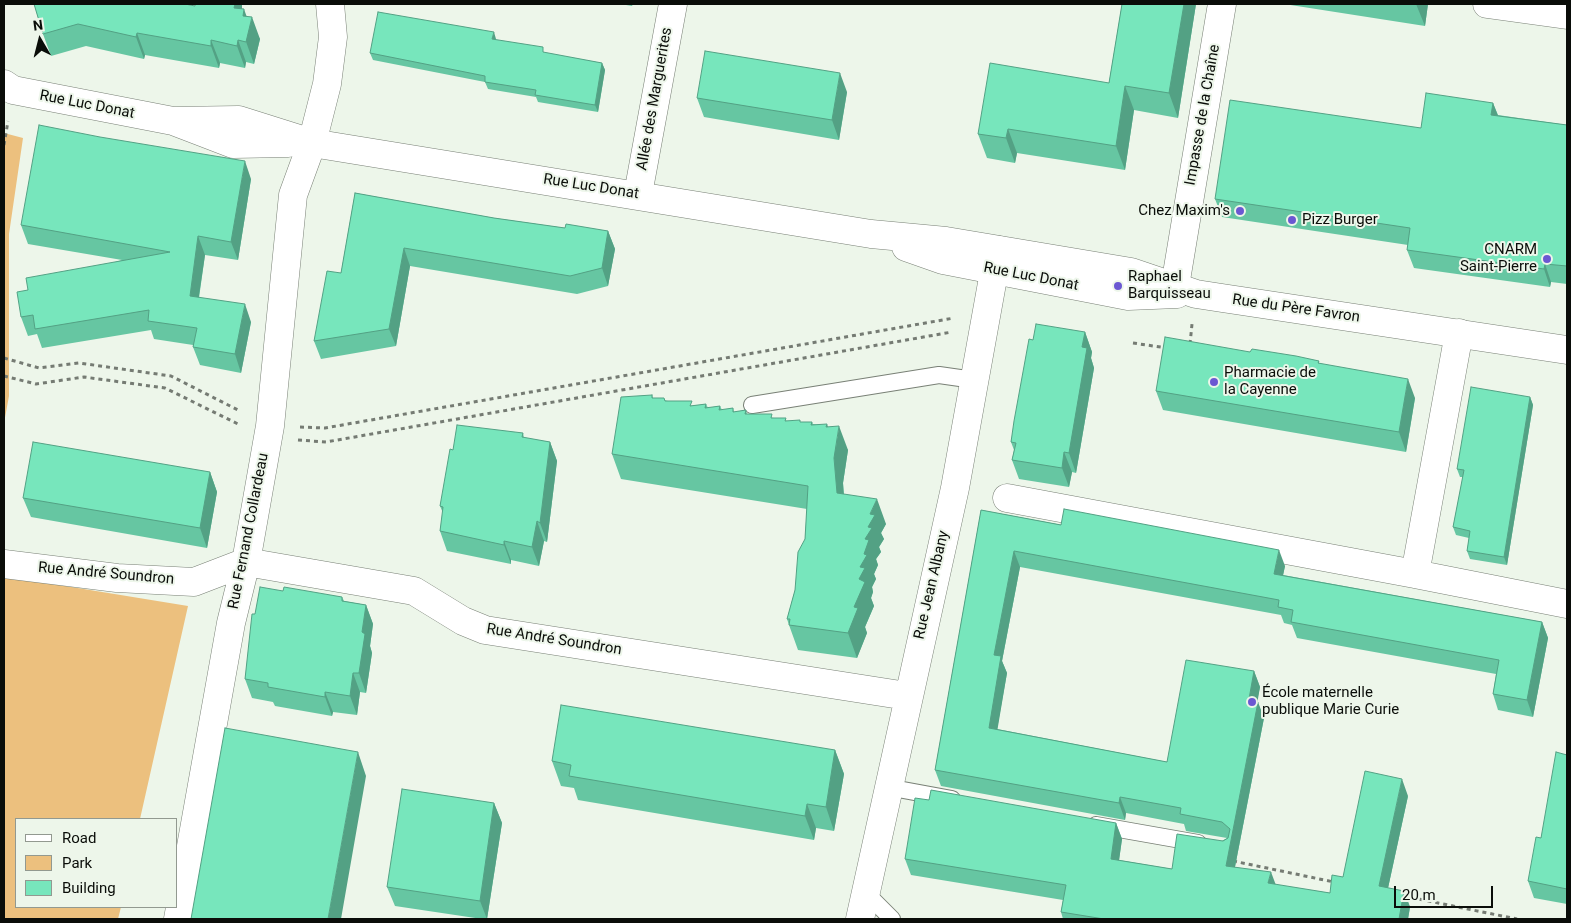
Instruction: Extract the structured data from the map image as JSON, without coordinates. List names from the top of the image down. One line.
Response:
{"streets":{"street":["Allée des Marguerites","Rue Luc Donat","Impasse de la Chaîne","Rue du Père Favron","Rue Fernand Collardeau","Rue André Soundron","Rue Jean Albany"]},"crossings":[["Allée des Marguerites","Rue Luc Donat"],["Rue Luc Donat","Impasse de la Chaîne"],["Rue Luc Donat","Rue du Père Favron"],["Rue Luc Donat","Rue Fernand Collardeau"],["Rue Luc Donat","Rue Jean Albany"],["Impasse de la Chaîne","Rue du Père Favron"],["Rue Fernand Collardeau","Rue André Soundron"],["Rue André Soundron","Rue Jean Albany"]],"places":["Chez Maxim's","Pizz Burger","CNARM Saint-Pierre","Raphael Barquisseau","Pharmacie de la Cayenne","École maternelle publique Marie Curie"],"legend":["Road","Park","Building"],"scale_bar":"20 m","north":"top"}
